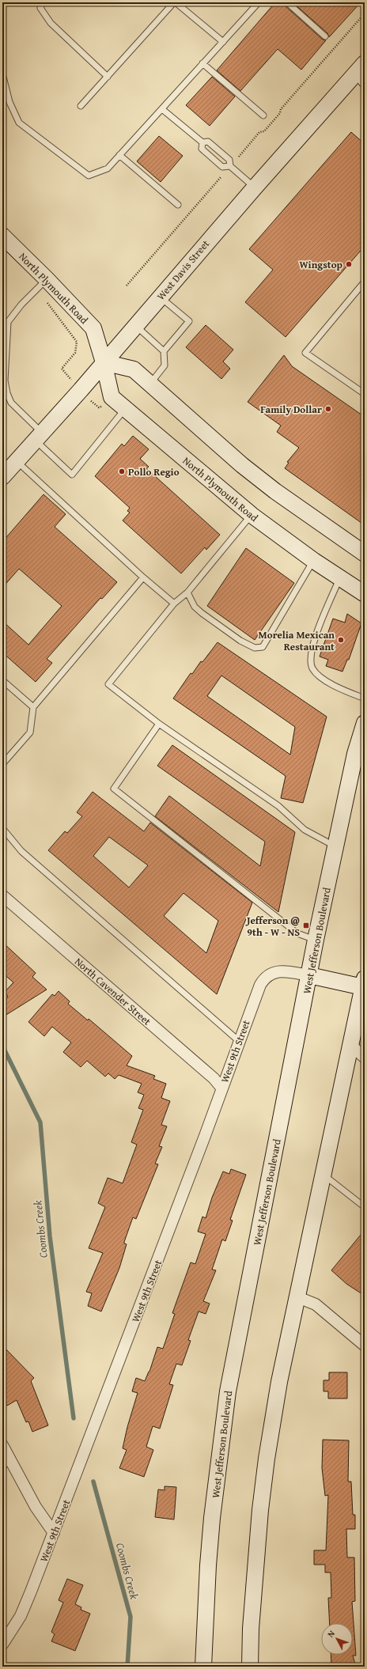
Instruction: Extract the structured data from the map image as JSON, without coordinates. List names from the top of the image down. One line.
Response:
{"streets":{"main road":["West Davis Street","North Plymouth Road","West Jefferson Boulevard"],"street":["North Cavender Street","West 9th Street"]},"crossings":[["West Davis Street","North Plymouth Road"],["West Jefferson Boulevard","West 9th Street"],["North Cavender Street","West 9th Street"]],"water":["Coombs Creek"],"places":{"other":["Wingstop","Family Dollar","Pollo Regio","Morelia Mexican Restaurant"],"transit":["Jefferson @ 9th - W - NS"]},"north":"top left"}
